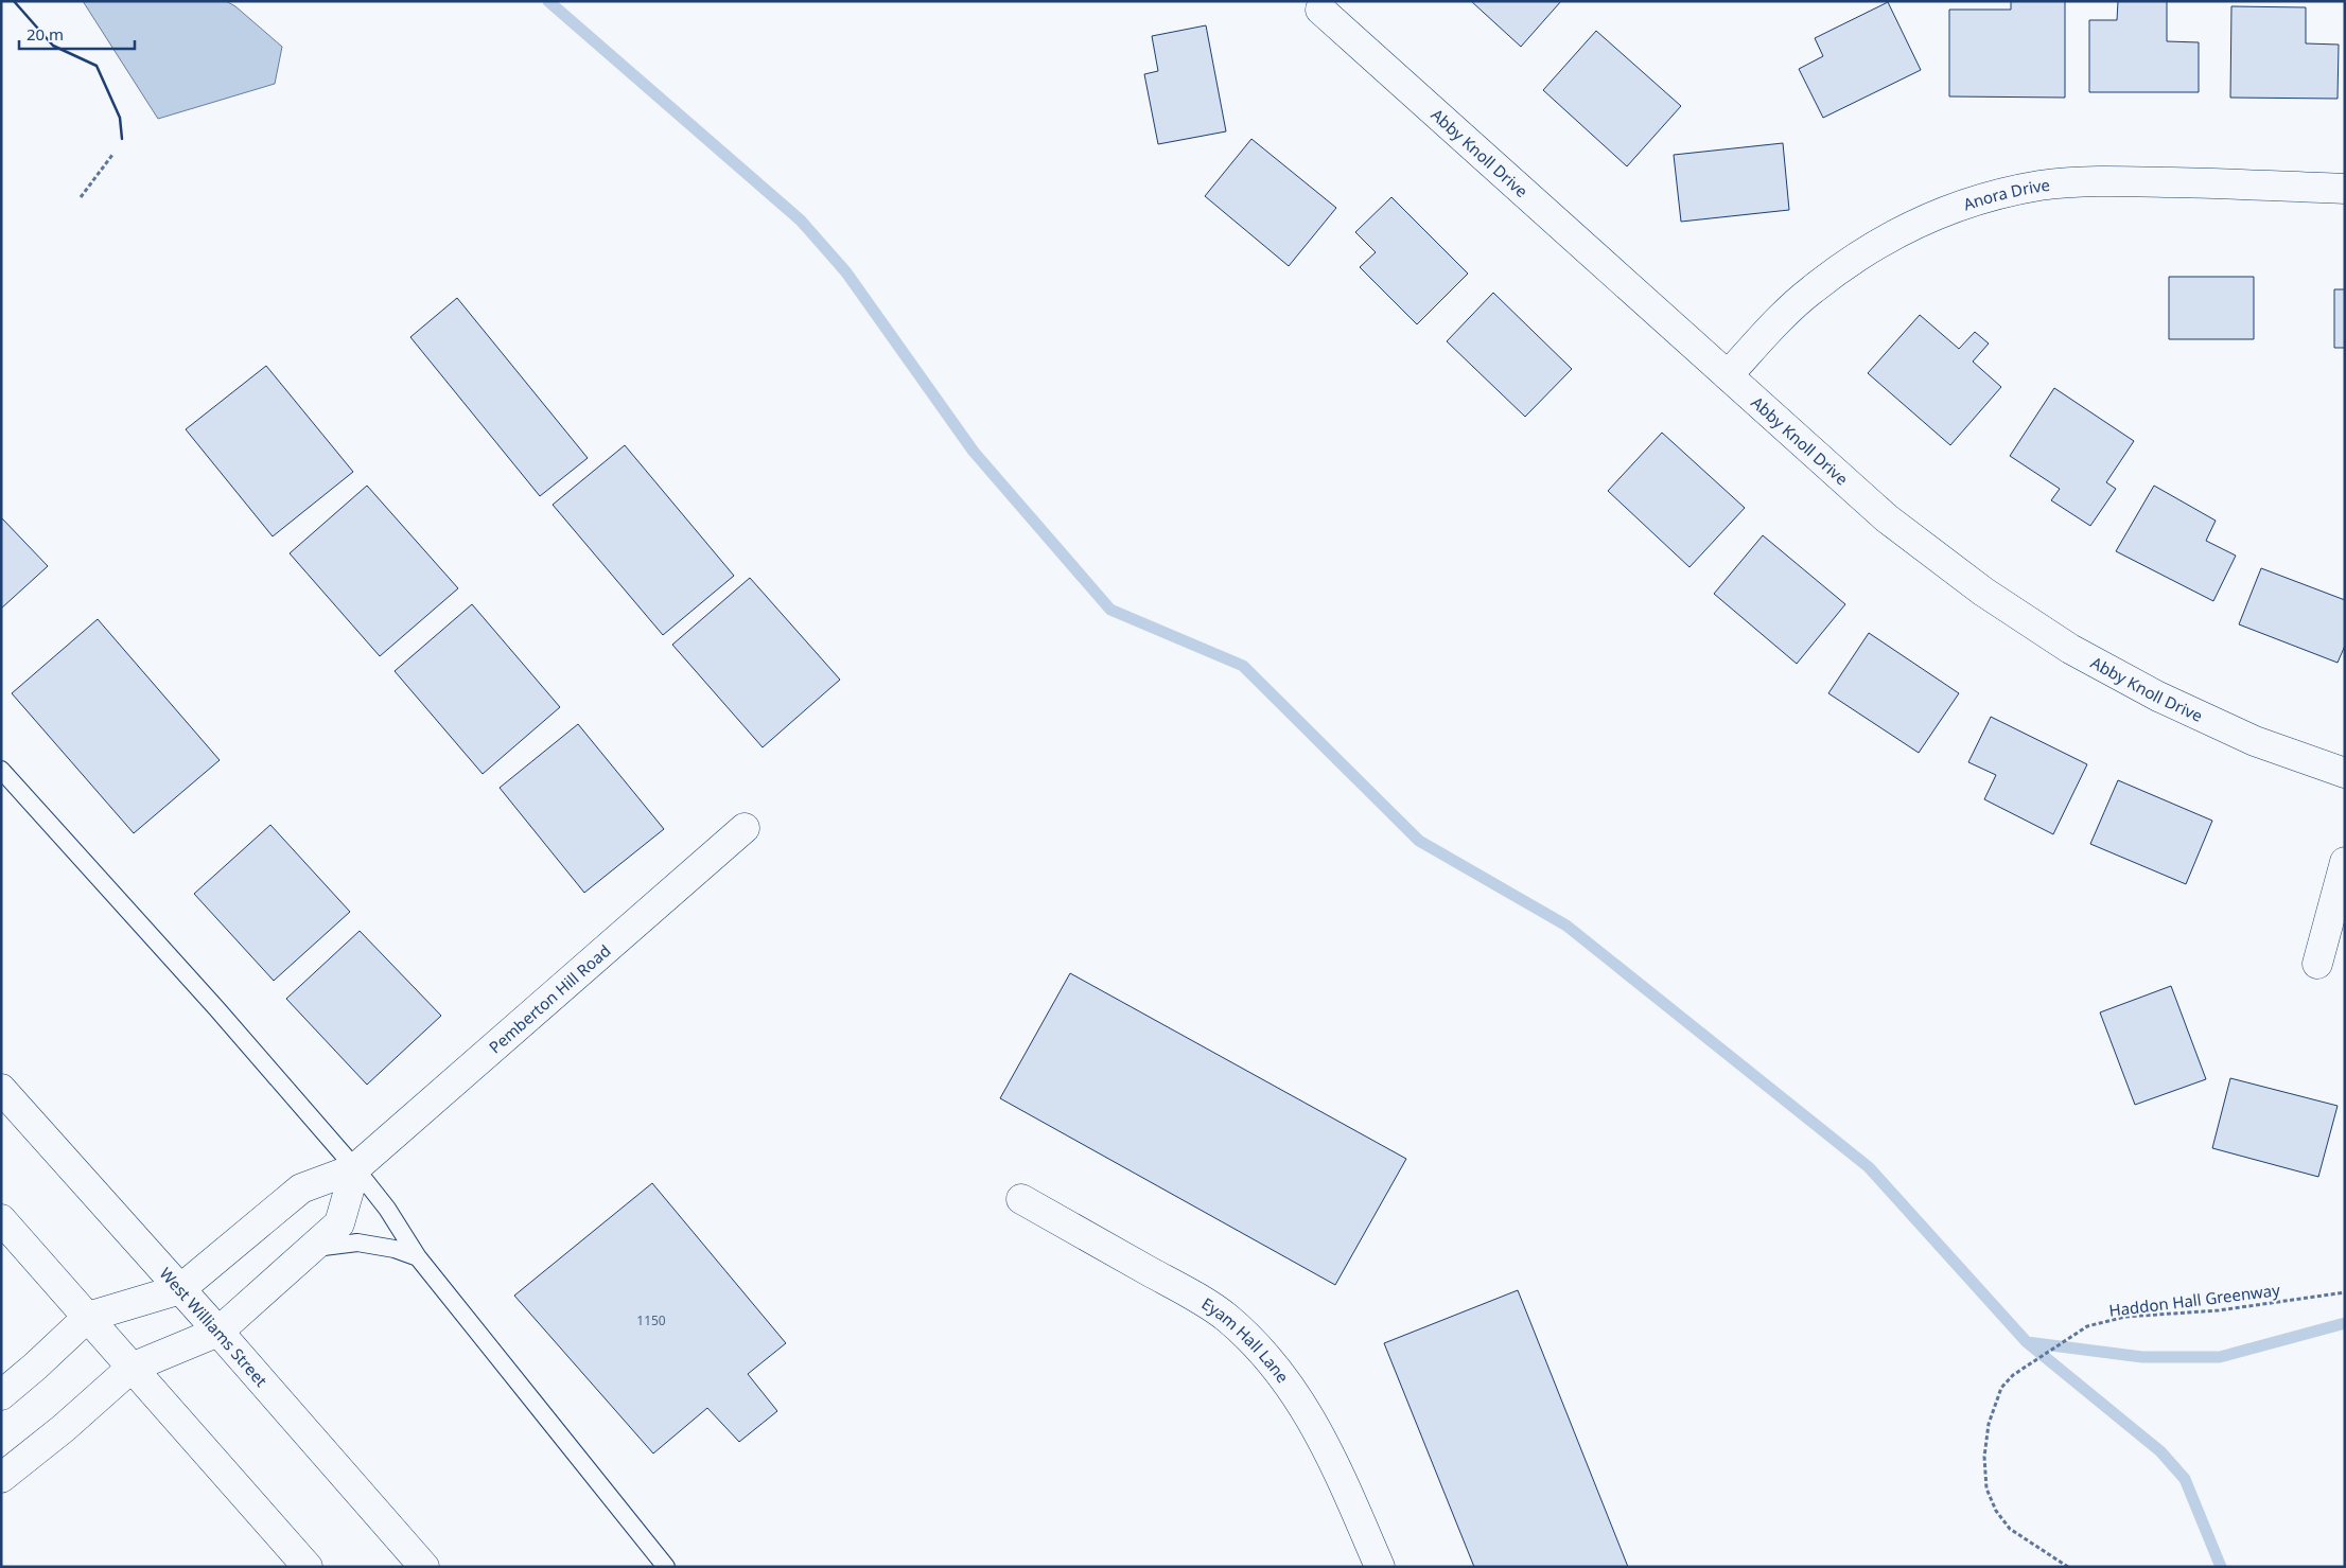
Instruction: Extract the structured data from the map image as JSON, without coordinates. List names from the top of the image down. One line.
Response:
{"streets":{"street":["Abby Knoll Drive","Anora Drive","Pemberton Hill Road","West Williams Street","Eyam Hall Lane"],"path":["Haddon Hall Greenway"]},"crossings":[["Abby Knoll Drive","Anora Drive"],["Pemberton Hill Road","West Williams Street"]],"house_numbers":["1150"],"scale_bar":"20 m"}
